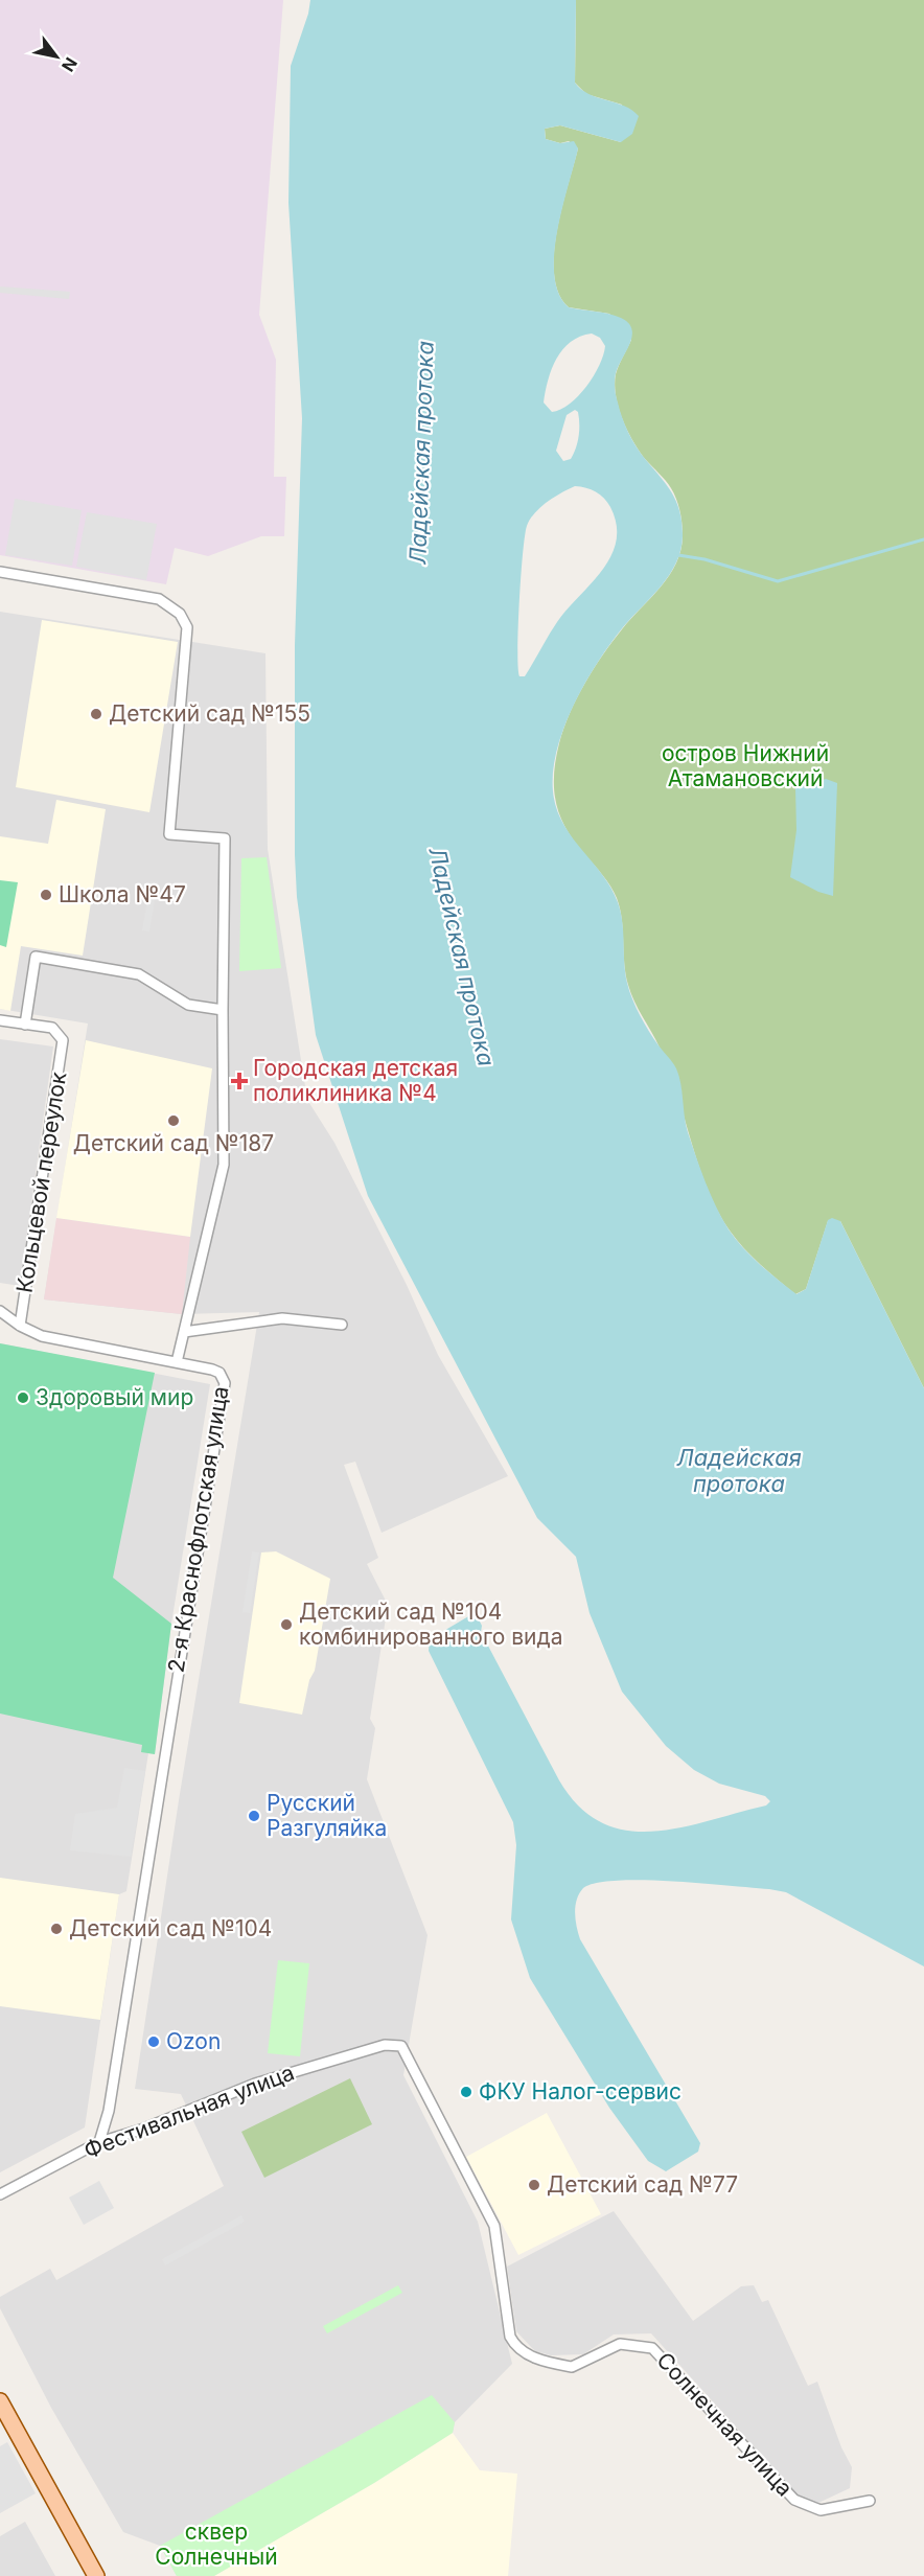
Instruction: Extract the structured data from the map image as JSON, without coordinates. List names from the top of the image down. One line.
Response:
{"streets":{"street":["Кольцевой переулок","2-я Краснофлотская улица","Фестивальная улица","Солнечная улица"]},"crossings":[["Кольцевой переулок","2-я Краснофлотская улица"],["2-я Краснофлотская улица","Фестивальная улица"],["Фестивальная улица","Солнечная улица"]],"water":["Ладейская протока"],"parks":["остров Нижний Атамановский","сквер Солнечный"],"places":{"other":["Детский сад №155","Школа №47","Детский сад №187","Здоровый мир","Детский сад №104 комбинированного вида","Русский Разгуляйка","Детский сад №104","Ozon","ФКУ Налог-сервис","Детский сад №77"],"health":["Городская детская поликлиника №4"]},"north":"bottom right"}
